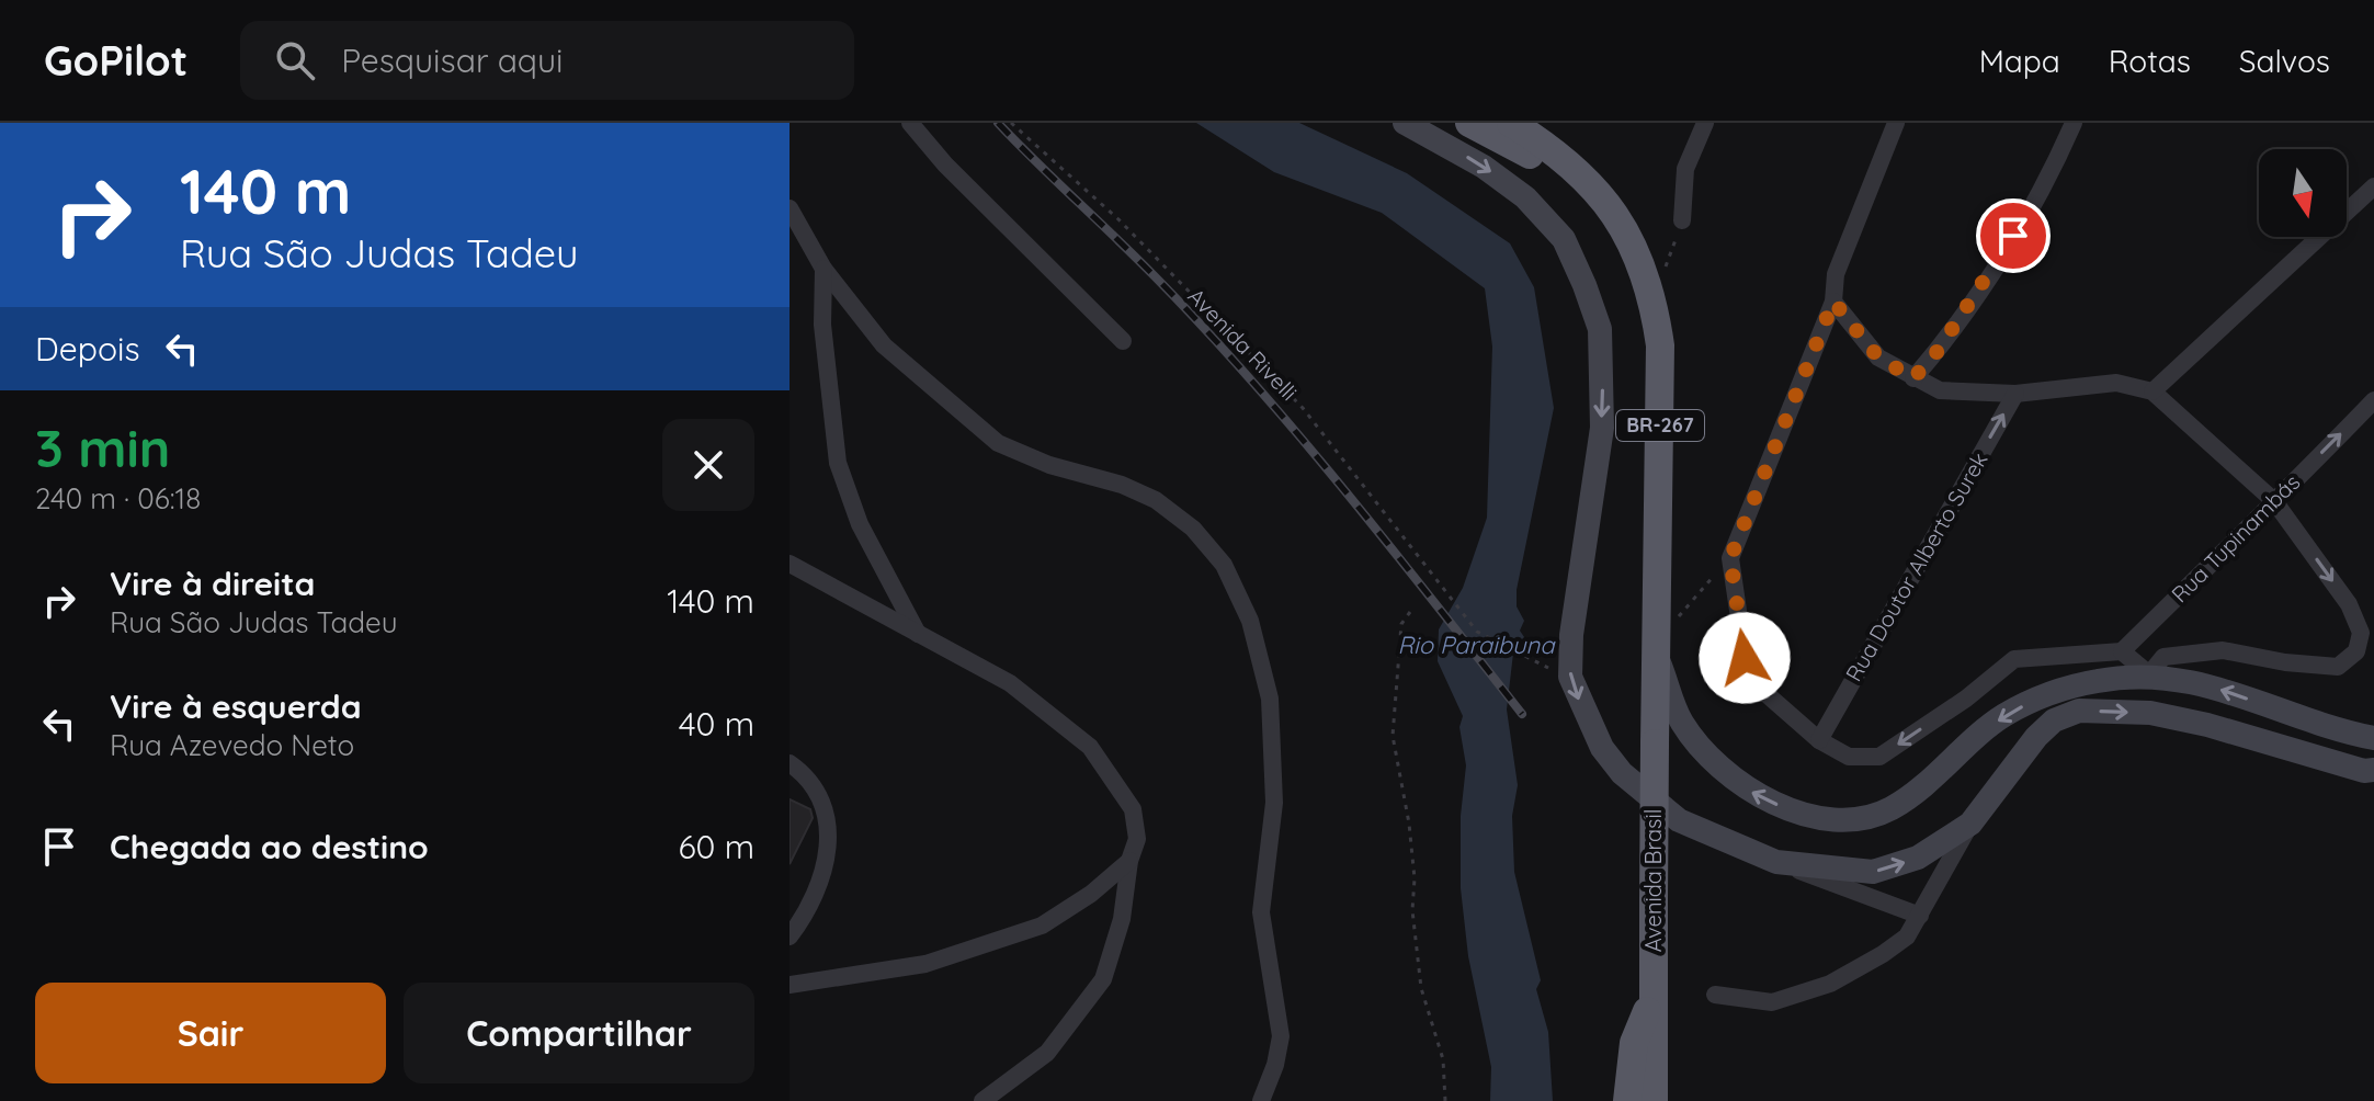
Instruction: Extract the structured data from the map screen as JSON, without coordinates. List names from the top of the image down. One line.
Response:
{"streets":{"highway":["BR-267","Avenida Brasil"],"street":["Rua Tupinambás","Rua Doutor Alberto Surek"],"path":["Avenida Rivelli"]},"crossings":[["BR-267","Avenida Brasil"]],"one_way":["Rua Tupinambás","Rua Doutor Alberto Surek"],"water":["Rio Paraibuna"],"north":"bottom","page":{"header":"GoPilot","search":"Pesquisar aqui","nav":["Mapa","Rotas","Salvos"],"turn":["140 m","Rua São Judas Tadeu"],"then":"Depois","heading":["3 min","240 m · 06:18"],"list":[{"name":"Vire à direita","note":"Rua São Judas Tadeu","value":"140 m"},{"name":"Vire à esquerda","note":"Rua Azevedo Neto","value":"40 m"},{"name":"Chegada ao destino","value":"60 m"}],"buttons":["Sair","Compartilhar"]}}
